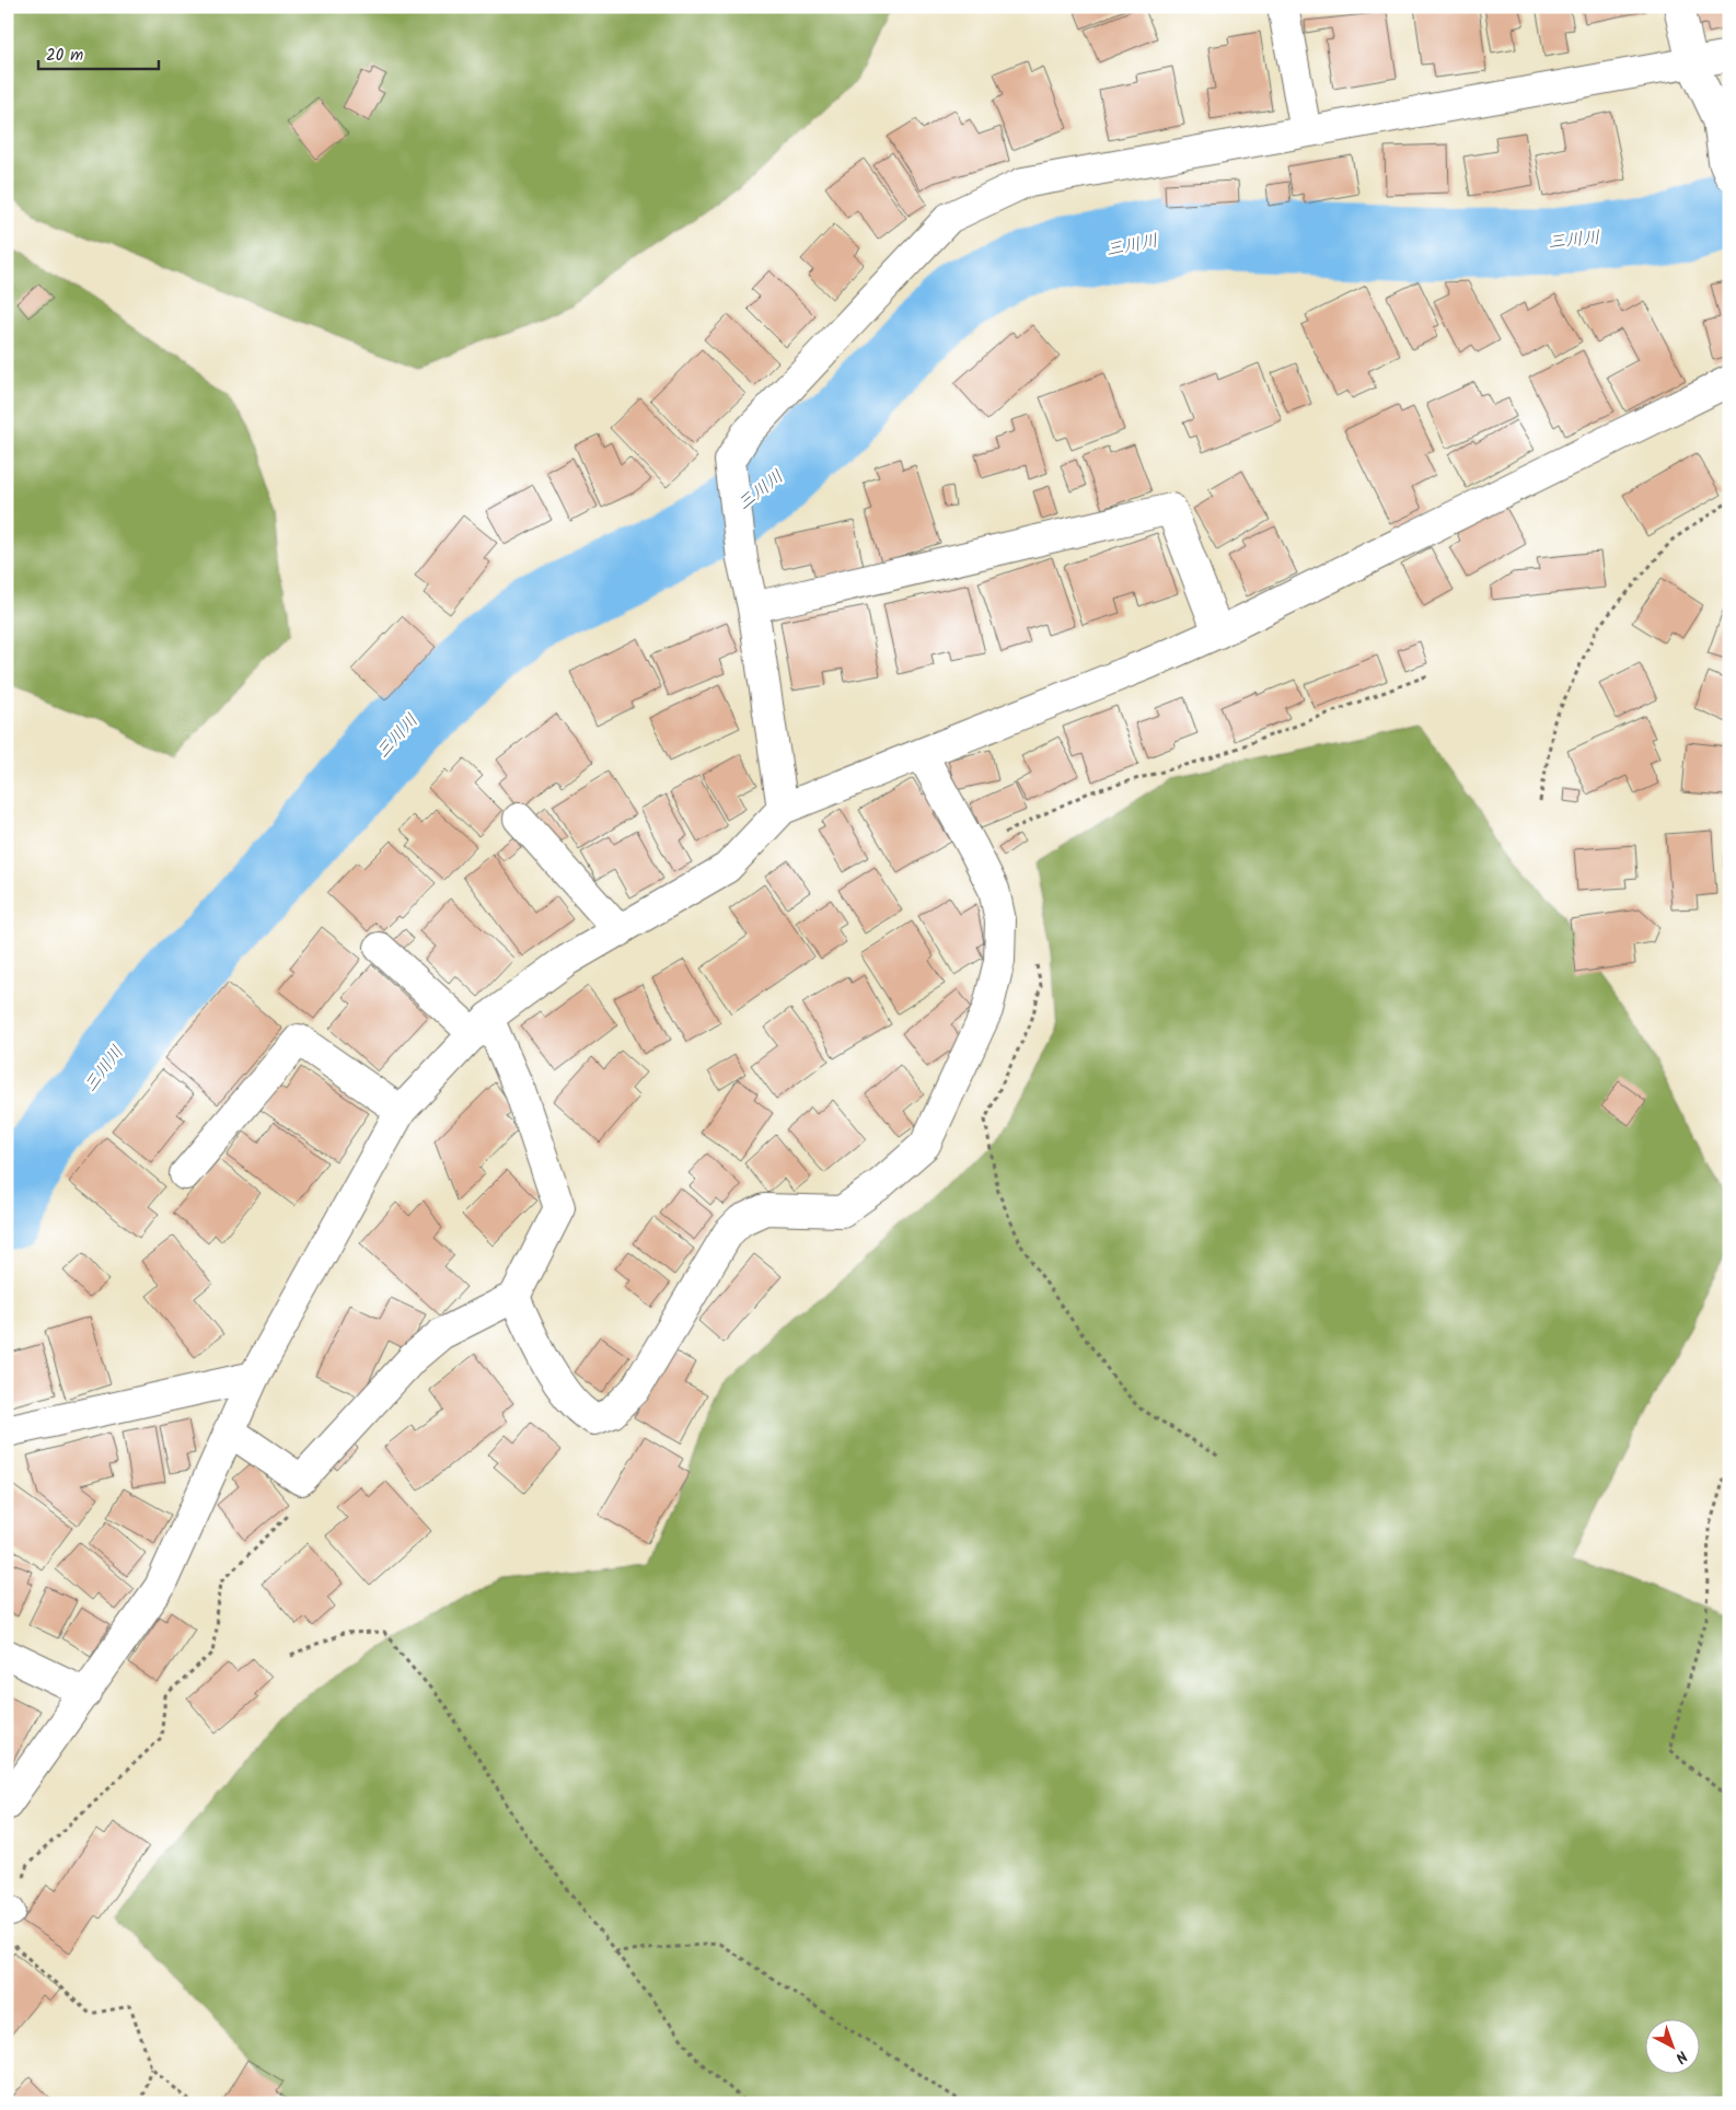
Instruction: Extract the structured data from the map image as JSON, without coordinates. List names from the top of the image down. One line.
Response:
{"water":["三川川"],"scale_bar":"20 m","north":"bottom right"}
